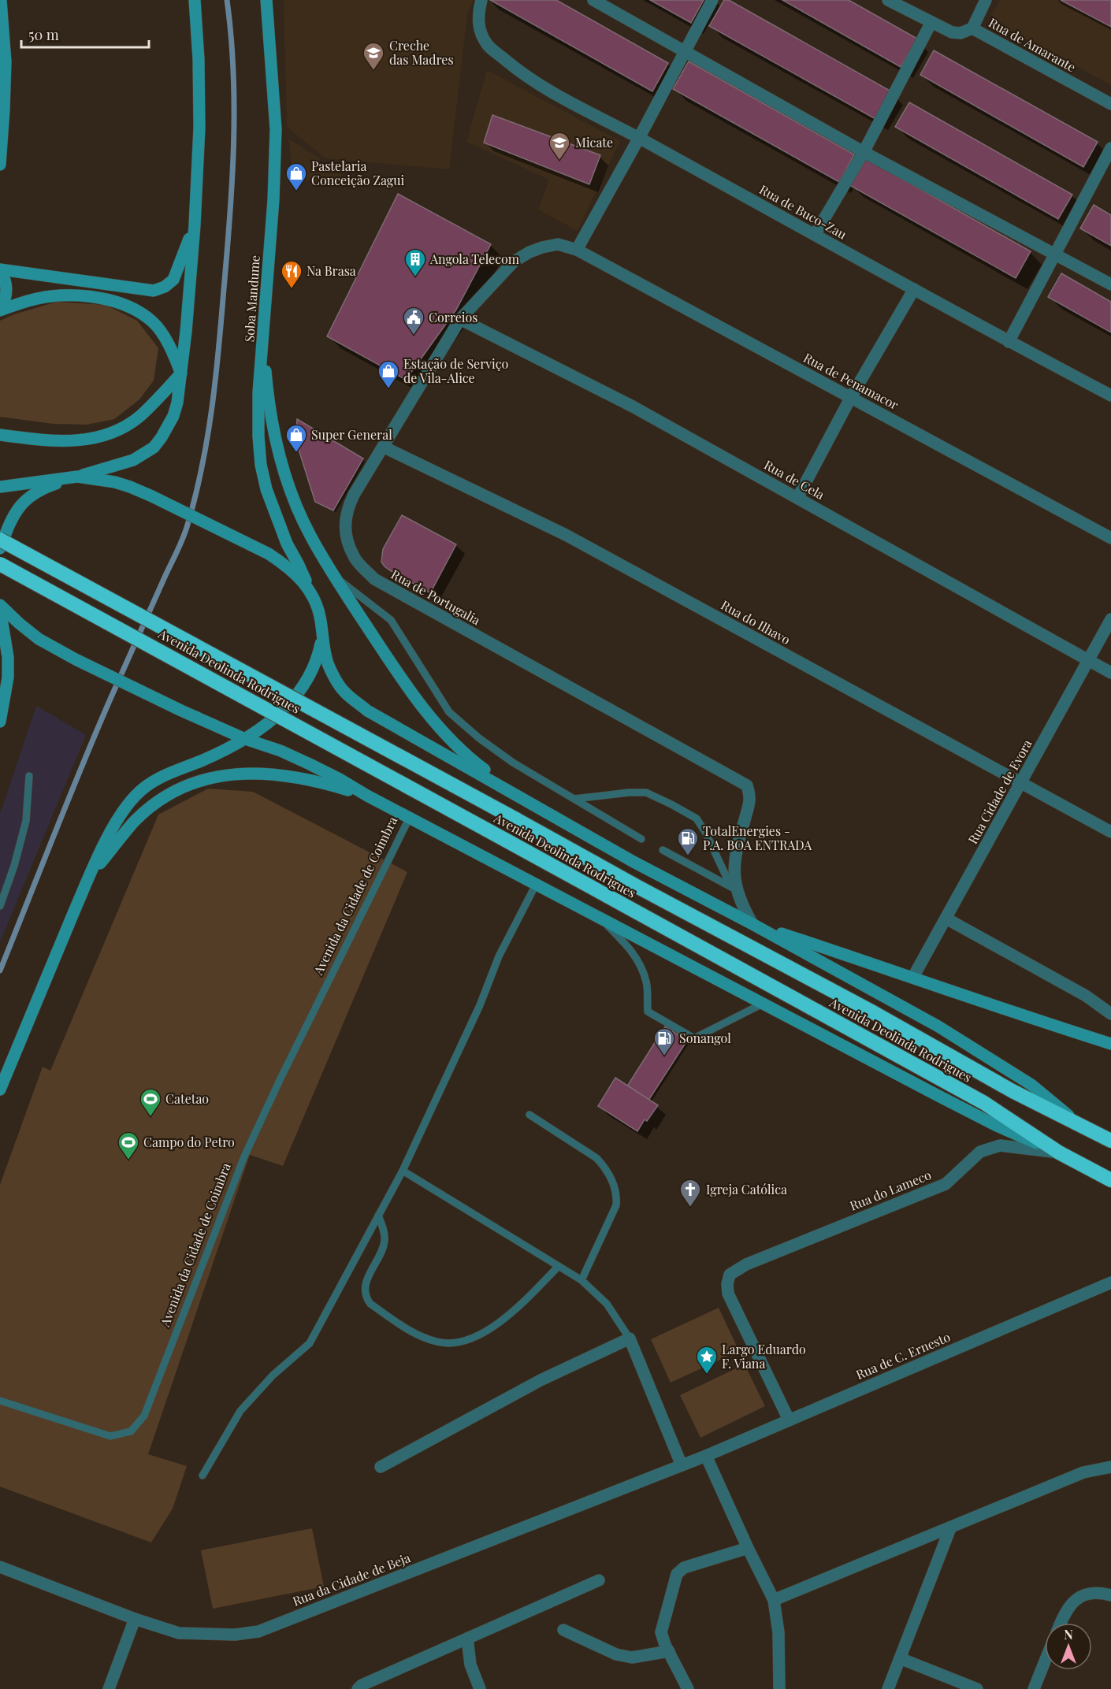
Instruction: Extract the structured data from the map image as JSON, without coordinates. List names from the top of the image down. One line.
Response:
{"streets":{"highway":["Avenida Deolinda Rodrigues"],"main road":["Soba Mandume"],"street":["Rua de Amarante","Rua de Buco-Zau","Rua de Penamacor","Rua de Cela","Rua de Portugalia","Rua do Ilhavo","Rua Cidade de Evora","Rua do Lameco","Rua de C. Ernesto","Rua da Cidade de Beja"],"lane":["Avenida da Cidade de Coimbra"]},"crossings":[["Rua de Penamacor","Rua de Portugalia"],["Rua de Cela","Rua de Portugalia"],["Rua de Cela","Rua Cidade de Evora"],["Rua de Portugalia","Rua do Ilhavo"],["Rua do Ilhavo","Rua Cidade de Evora"],["Avenida Deolinda Rodrigues","Rua do Lameco"],["Rua do Lameco","Rua de C. Ernesto"],["Rua de C. Ernesto","Rua da Cidade de Beja"]],"places":{"school or university":["Creche das Madres","Micate"],"shop":["Pastelaria Conceição Zagui","Estação de Serviço de Vila-Alice","Super General"],"building":["Angola Telecom"],"restaurant":["Na Brasa"],"public building":["Correios"],"fuel station":["TotalEnergies - P.A. BOA ENTRADA","Sonangol"],"sports":["Catetao","Campo do Petro"],"church":["Igreja Católica"],"place":["Largo Eduardo F. Viana"]},"scale_bar":"50 m","north":"top"}
